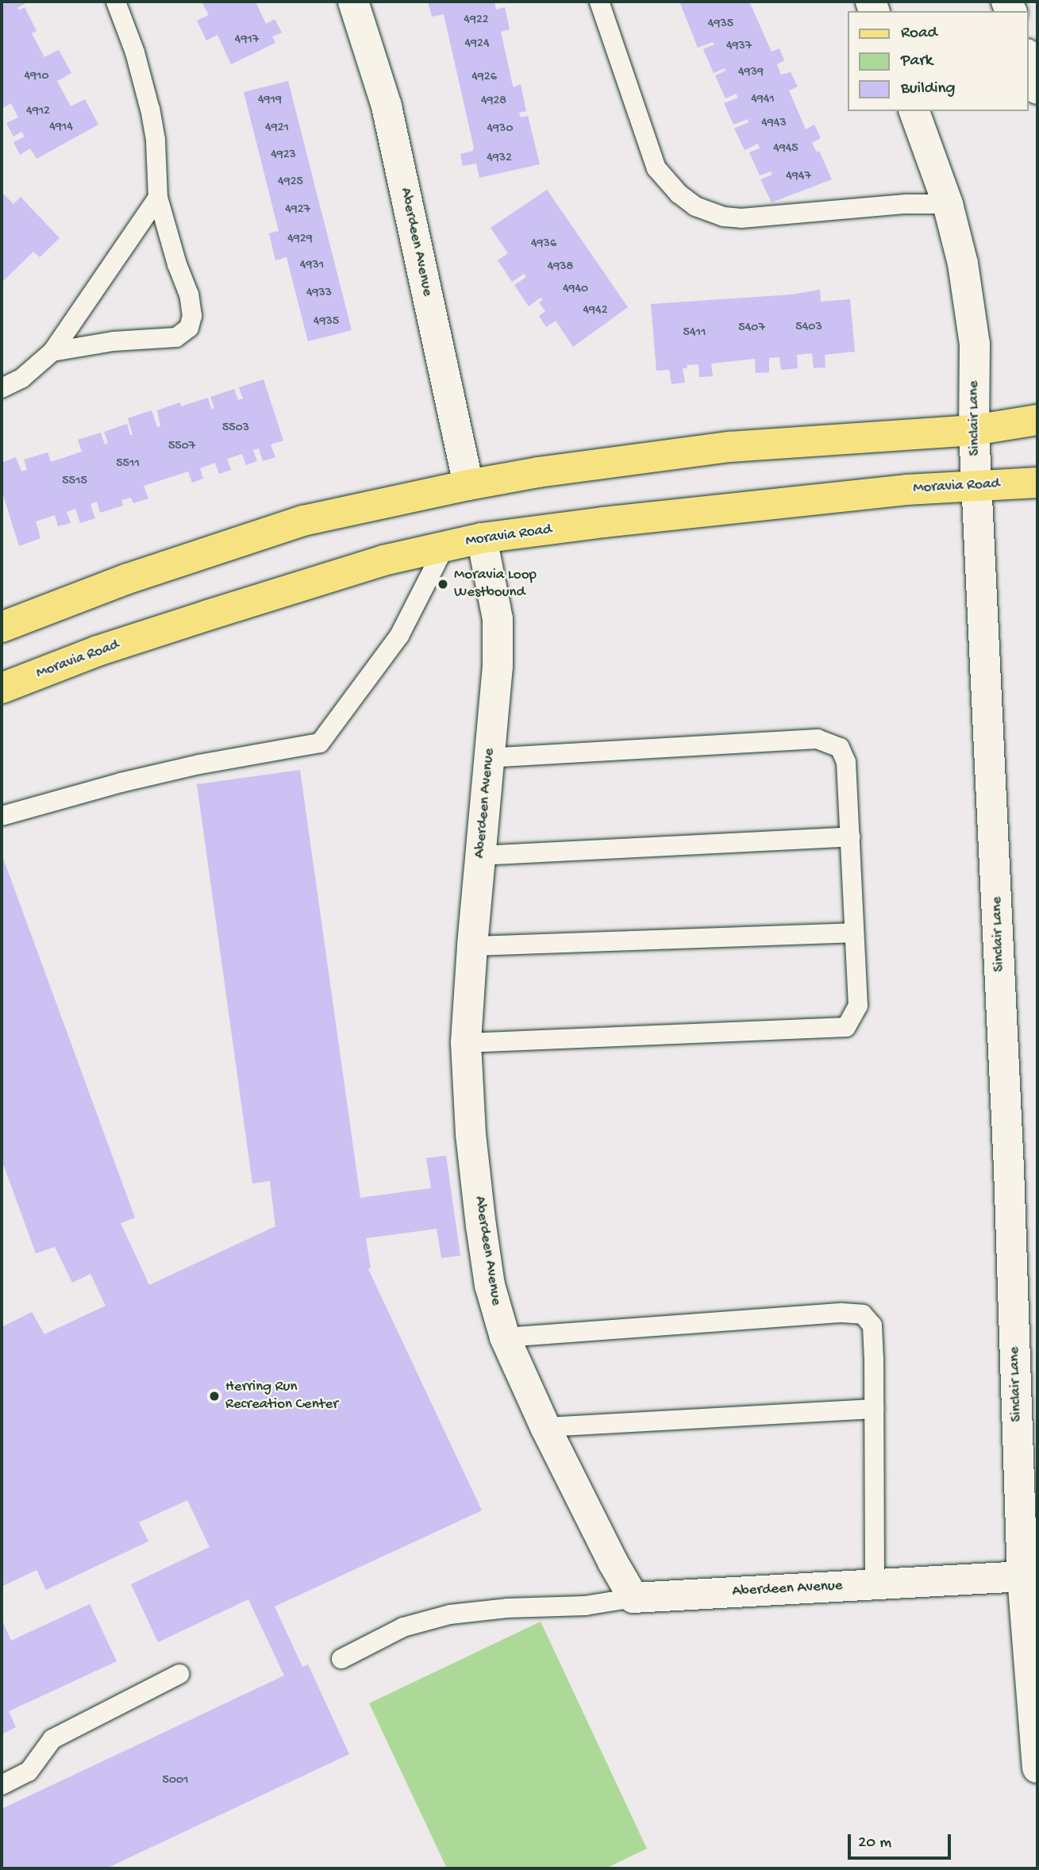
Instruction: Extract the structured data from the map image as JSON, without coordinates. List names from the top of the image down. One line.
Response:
{"streets":{"main road":["Moravia Road"],"street":["Aberdeen Avenue","Sinclair Lane"]},"crossings":[["Aberdeen Avenue","Sinclair Lane"],["Aberdeen Avenue","Moravia Road"],["Sinclair Lane","Moravia Road"]],"places":["Moravia Loop Westbound","Herring Run Recreation Center"],"house_numbers":["4922","4935","4917","4924","4937","4939","4910","4926","4941","4919","4928","4912","4943","4914","4921","4930","4945","4923","4932","4947","4925","4927","4929","4936","4931","4938","4940","4933","4942","4935","5403","5407","5411","5503","5507","5511","5515","5001"],"legend":["Road","Park","Building"],"scale_bar":"20 m"}
